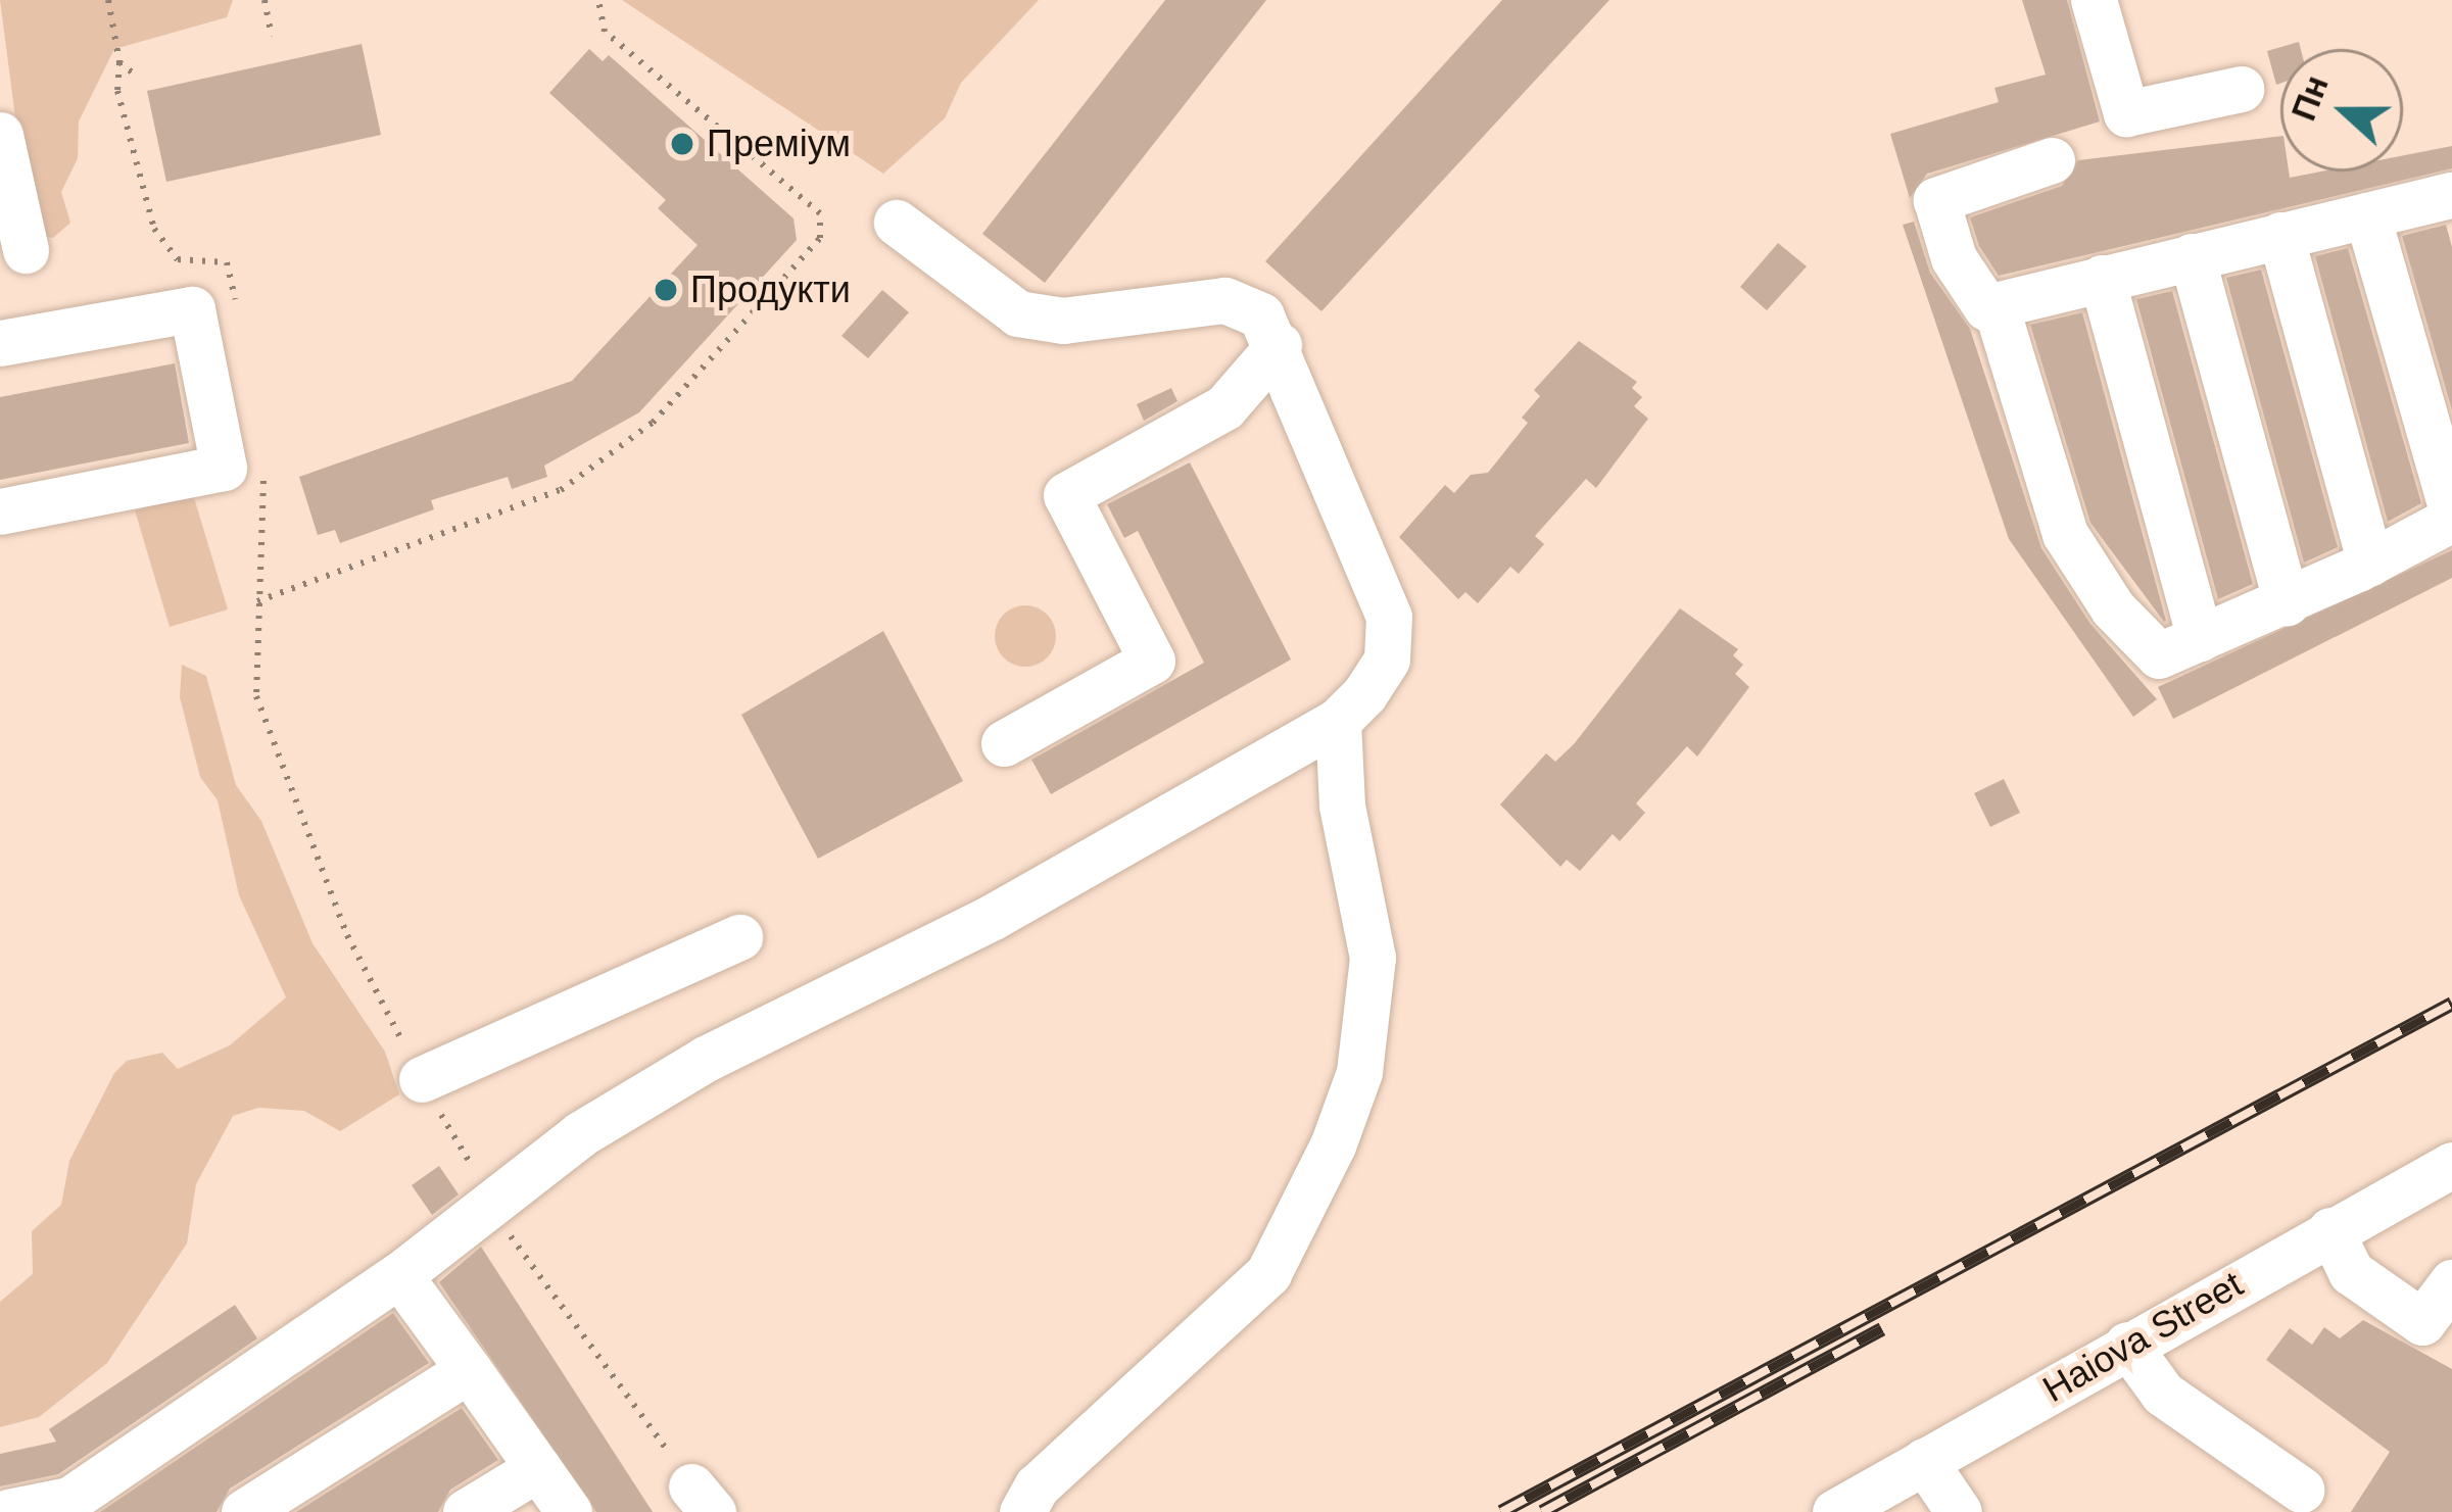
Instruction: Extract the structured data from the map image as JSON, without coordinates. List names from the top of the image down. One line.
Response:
{"streets":{"street":["Haiova Street"]},"places":["Преміум","Продукти"],"north":"left"}
